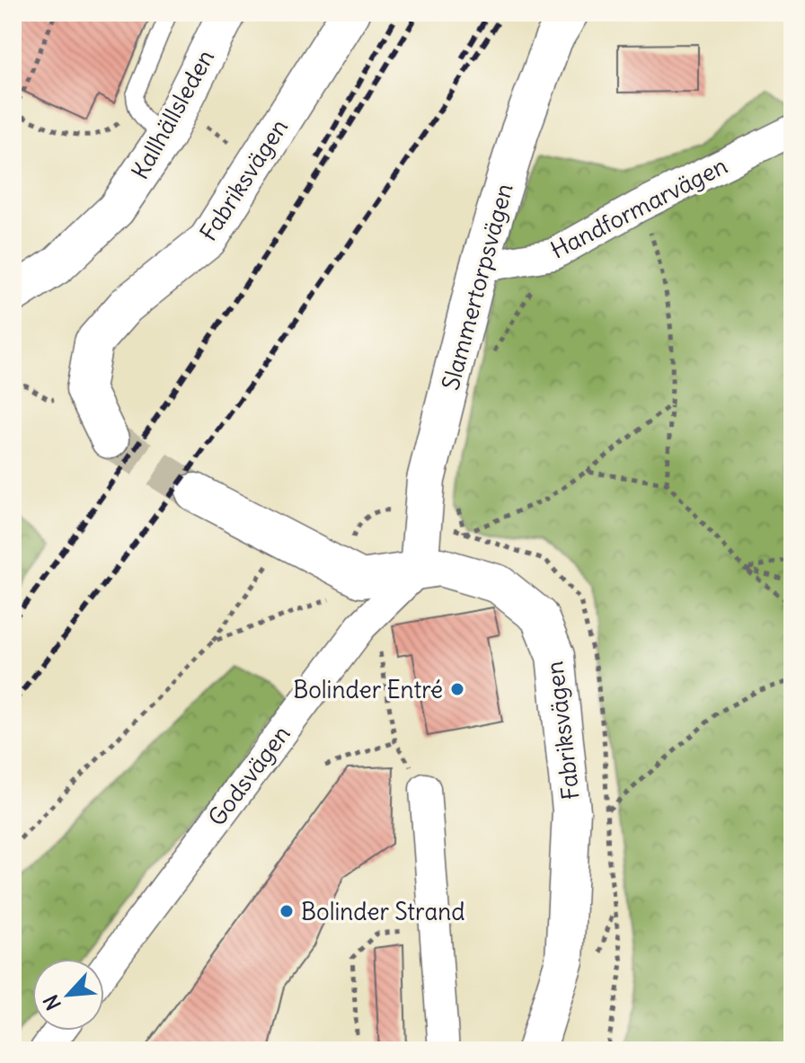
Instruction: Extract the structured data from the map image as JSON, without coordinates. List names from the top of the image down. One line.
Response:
{"streets":{"street":["Kallhällsleden","Fabriksvägen","Handformarvägen","Slammertorpsvägen","Godsvägen"]},"crossings":[["Fabriksvägen","Slammertorpsvägen"],["Fabriksvägen","Godsvägen"],["Handformarvägen","Slammertorpsvägen"],["Slammertorpsvägen","Godsvägen"]],"places":["Bolinder Entré","Bolinder Strand"],"north":"bottom left"}
